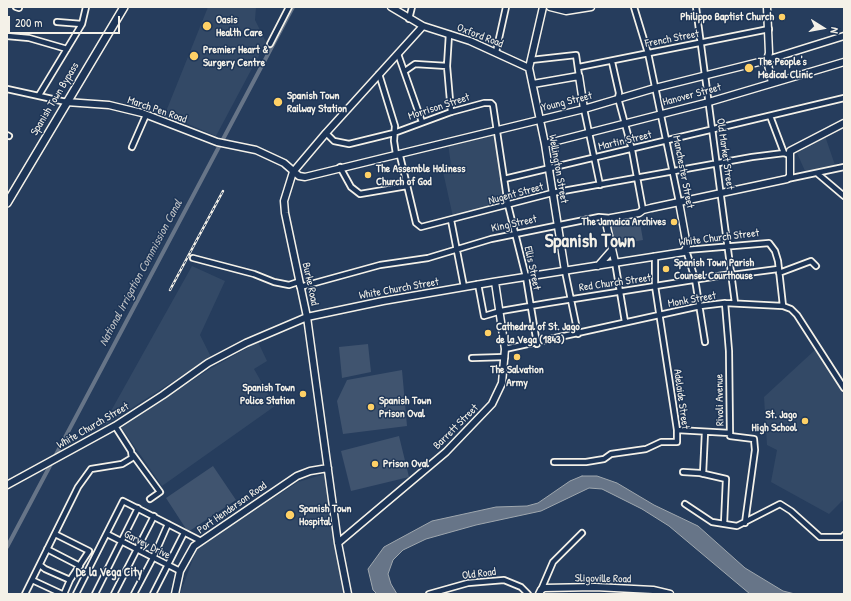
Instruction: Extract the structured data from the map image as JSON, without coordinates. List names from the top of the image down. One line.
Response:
{"streets":{"main road":["Spanish Town Bypass"],"street":["Oxford Road","French Street","Hanover Street","Young Street","Morrison Street","March Pen Road","Martin Street","Old Market Street","Wellington Street","Manchester Street","Nugent Street","King Street","White Church Street","Ellis Street","Red Church Street","Burke Road","Monk Street","Adelaide Street","Rivoli Avenue","Barrett Street","Port Henderson Road","Garvey Drive","Old Road","Sligoville Road"]},"crossings":[["Oxford Road","Wellington Street"],["Oxford Road","Burke Road"],["French Street","Old Market Street"],["French Street","Manchester Street"],["Hanover Street","Old Market Street"],["Hanover Street","Wellington Street"],["Hanover Street","Manchester Street"],["Spanish Town Bypass","March Pen Road"],["Young Street","March Pen Road"],["Young Street","Old Market Street"],["Young Street","Wellington Street"],["Young Street","Manchester Street"],["Young Street","Nugent Street"],["Young Street","Ellis Street"],["Young Street","Burke Road"],["Morrison Street","Ellis Street"],["Morrison Street","Burke Road"],["March Pen Road","Burke Road"],["Martin Street","Old Market Street"],["Martin Street","Wellington Street"],["Martin Street","Manchester Street"],["Martin Street","Ellis Street"],["Old Market Street","Nugent Street"],["Old Market Street","King Street"],["Old Market Street","White Church Street"],["Old Market Street","Red Church Street"],["Old Market Street","Monk Street"],["Wellington Street","Nugent Street"],["Wellington Street","King Street"],["Wellington Street","White Church Street"],["Wellington Street","Red Church Street"],["Wellington Street","Monk Street"],["Manchester Street","Nugent Street"],["Manchester Street","King Street"],["Manchester Street","White Church Street"],["Manchester Street","Red Church Street"],["Manchester Street","Monk Street"],["Nugent Street","Ellis Street"],["King Street","Ellis Street"],["King Street","Burke Road"],["White Church Street","Ellis Street"],["White Church Street","Red Church Street"],["White Church Street","Burke Road"],["White Church Street","Monk Street"],["White Church Street","Adelaide Street"],["White Church Street","Barrett Street"],["Ellis Street","Red Church Street"],["Ellis Street","Monk Street"],["Red Church Street","Adelaide Street"],["Red Church Street","Barrett Street"],["Burke Road","Barrett Street"],["Burke Road","Port Henderson Road"],["Monk Street","Adelaide Street"],["Monk Street","Rivoli Avenue"],["Monk Street","Barrett Street"],["Port Henderson Road","Garvey Drive"]],"districts":["Spanish Town","De la Vega City"],"water":["National Irrigation Commission Canal"],"places":["Philippo Baptist Church","Oasis Health Care","Premier Heart & Surgery Centre","The People's Medical Clinic","Spanish Town Railway Station","The Assemble Holiness Church of God","The Jamaica Archives","Spanish Town Parish Counsel Courthouse","Cathedral of St. Jago de la Vega (1843)","The Salvation Army","Spanish Town Police Station","Spanish Town Prison Oval","St. Jago High School","Prison Oval","Spanish Town Hospital"],"scale_bar":"200 m","north":"right"}
